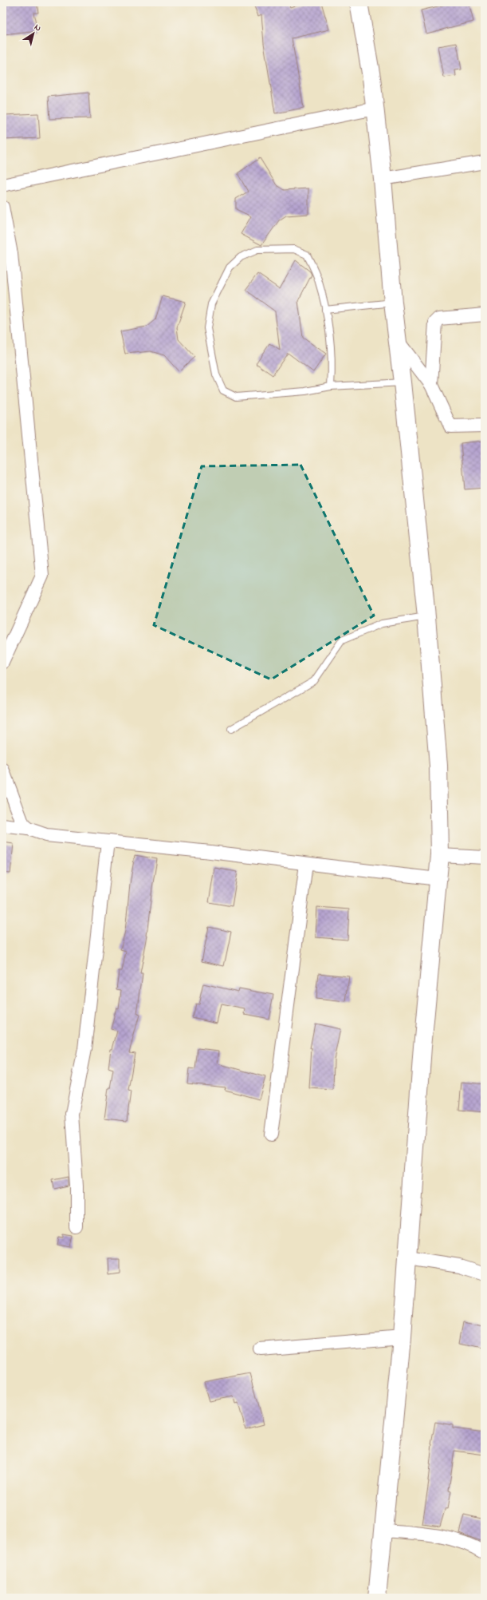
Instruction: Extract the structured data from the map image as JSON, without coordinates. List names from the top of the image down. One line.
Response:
{"north":"top right"}
